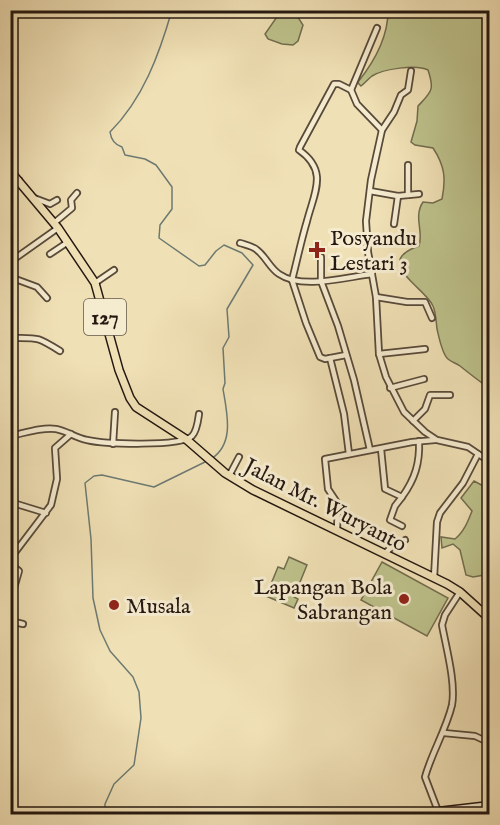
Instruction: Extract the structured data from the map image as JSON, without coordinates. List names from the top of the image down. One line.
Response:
{"streets":{"main road":["127","Jalan Mr. Wuryanto"]},"places":{"health":["Posyandu Lestari 3"],"other":["Lapangan Bola Sabrangan","Musala"]}}
